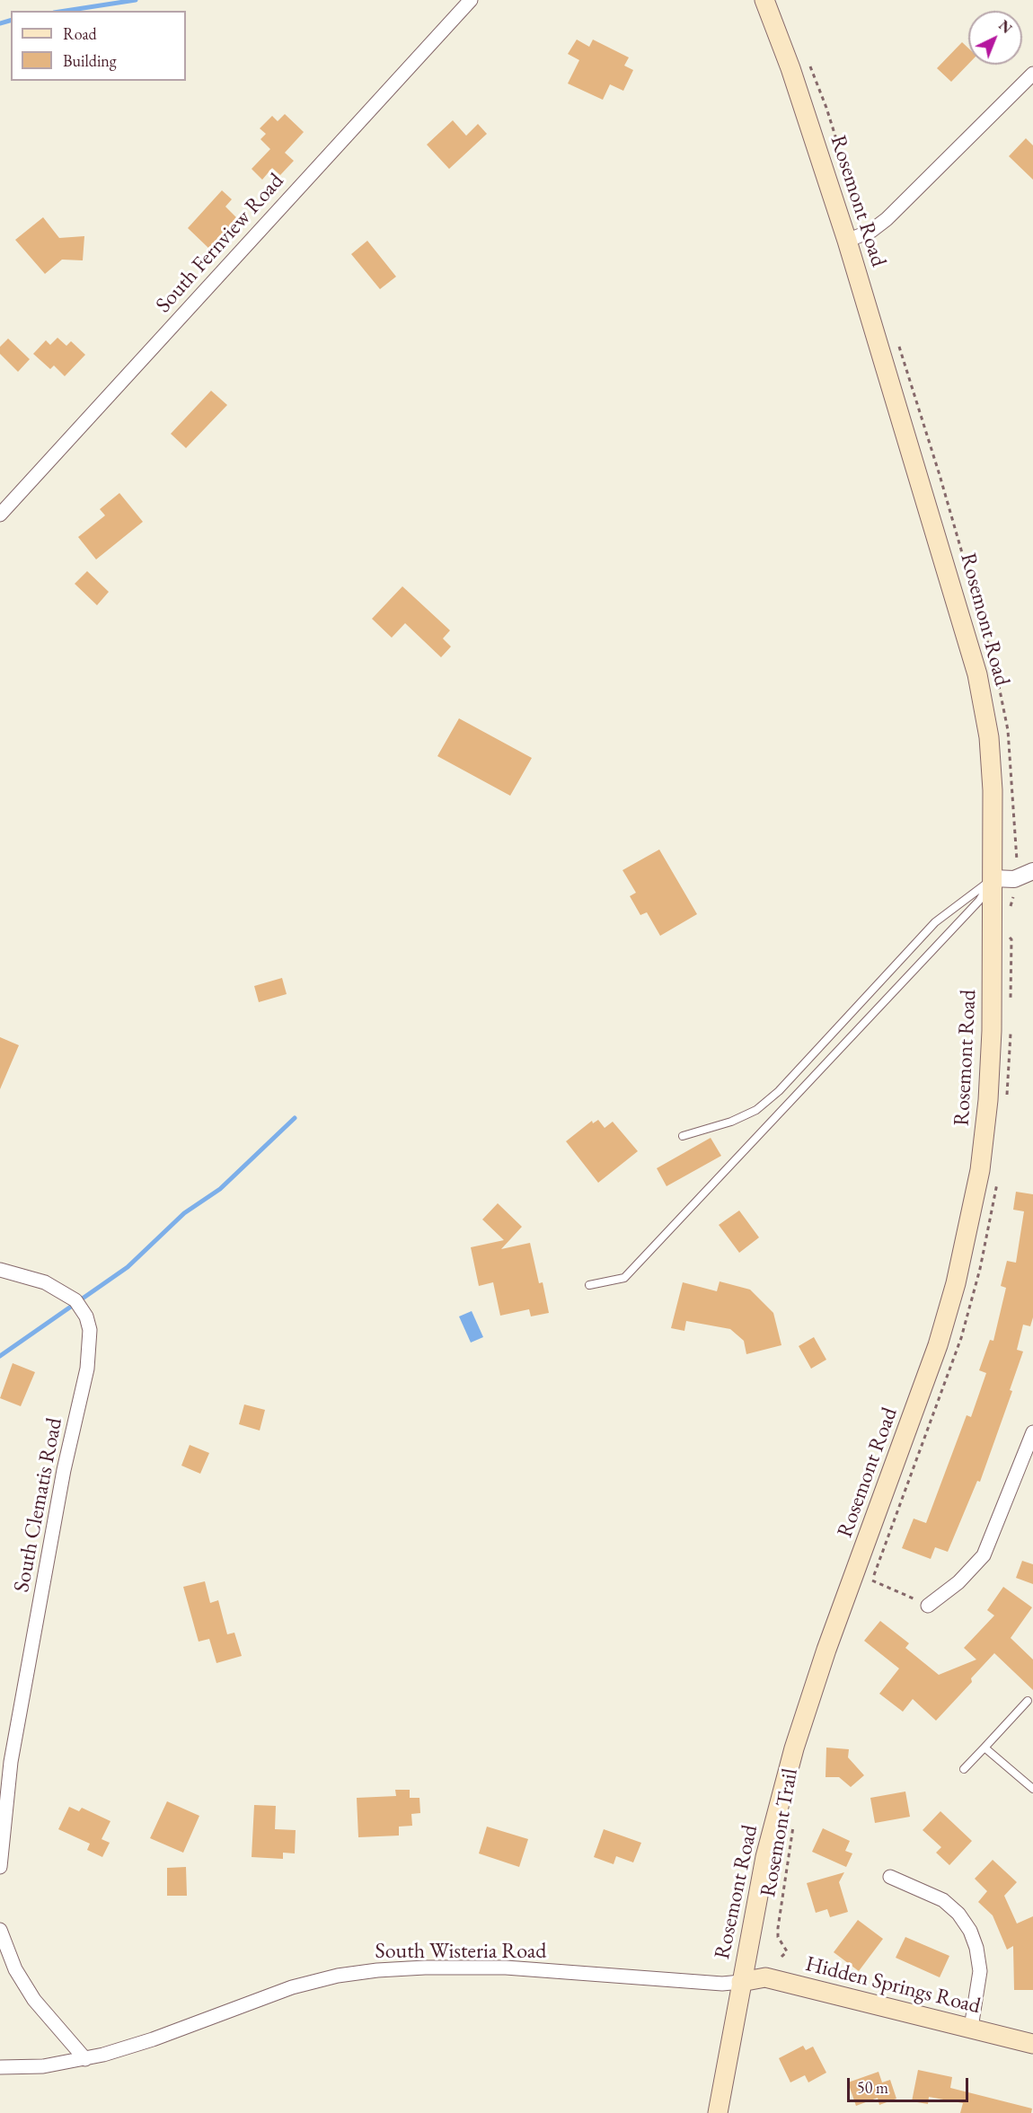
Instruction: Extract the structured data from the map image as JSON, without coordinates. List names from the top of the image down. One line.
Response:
{"streets":{"main road":["Rosemont Road","Hidden Springs Road"],"street":["South Fernview Road","South Clematis Road","South Wisteria Road"],"path":["Rosemont Trail"]},"crossings":[["Rosemont Road","South Wisteria Road"],["Rosemont Road","Hidden Springs Road"],["South Wisteria Road","Hidden Springs Road"]],"legend":["Road","Building"],"scale_bar":"50 m","north":"top right"}
